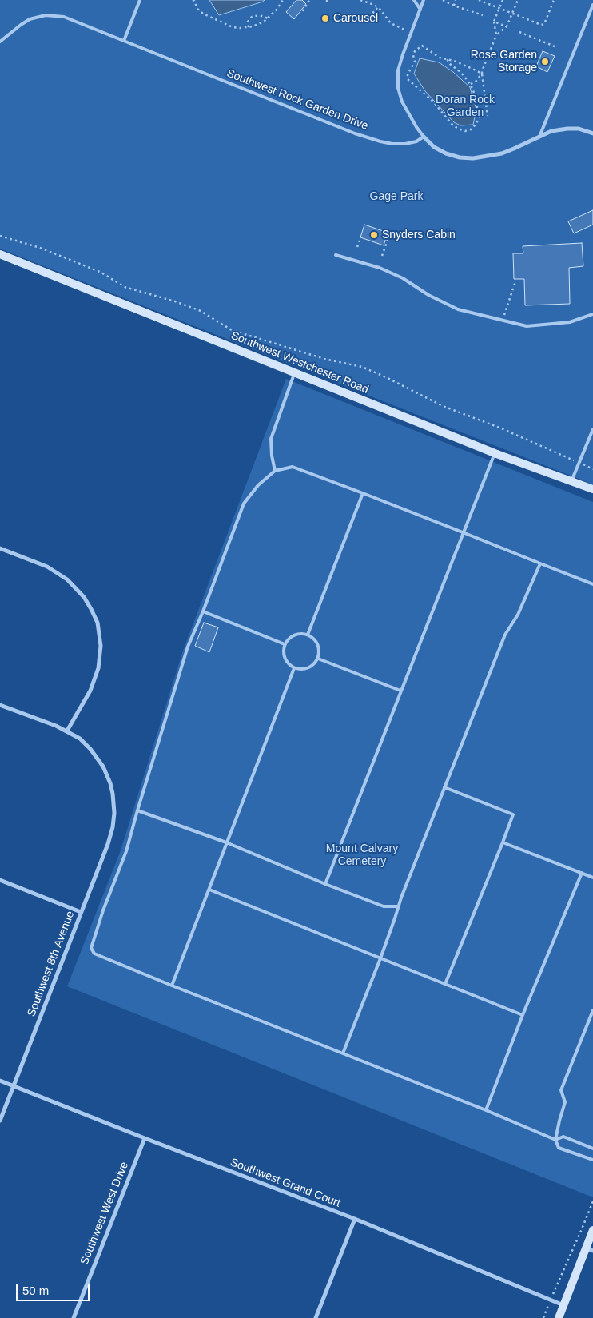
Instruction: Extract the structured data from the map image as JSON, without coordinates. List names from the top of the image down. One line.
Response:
{"streets":{"street":["Southwest Westchester Road","Southwest 8th Avenue","Southwest Grand Court","Southwest West Drive"],"lane":["Southwest Rock Garden Drive"]},"crossings":[["Southwest 8th Avenue","Southwest Grand Court"],["Southwest Grand Court","Southwest West Drive"]],"parks":["Doran Rock Garden","Gage Park","Mount Calvary Cemetery"],"places":["Carousel","Rose Garden Storage","Snyders Cabin"],"scale_bar":"50 m"}
